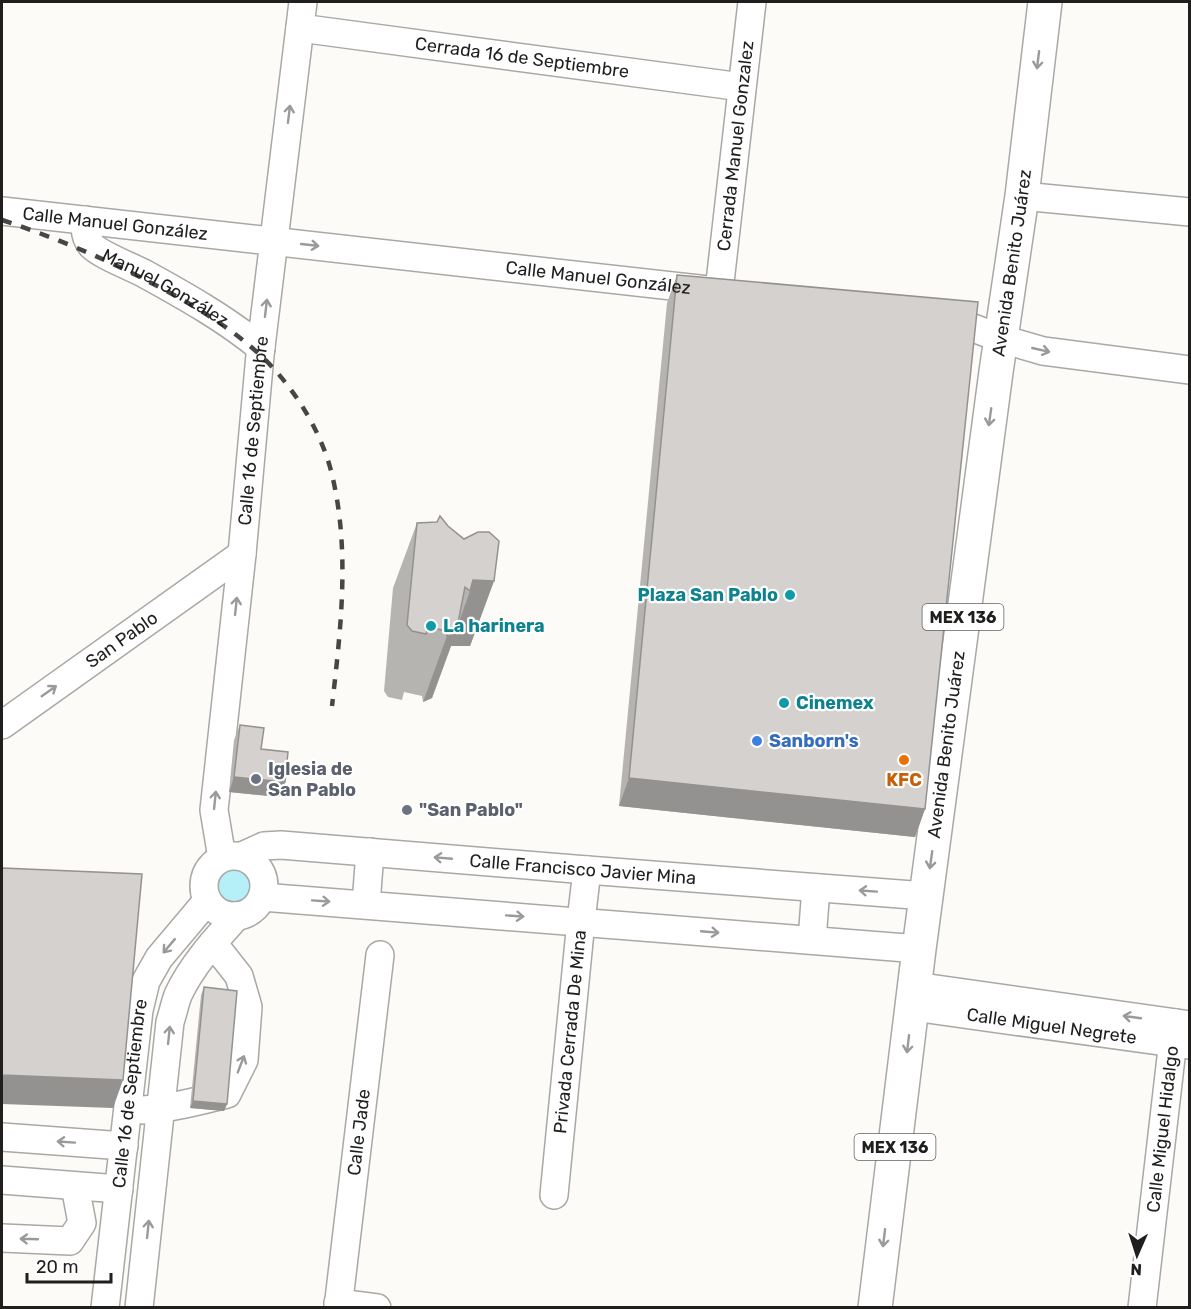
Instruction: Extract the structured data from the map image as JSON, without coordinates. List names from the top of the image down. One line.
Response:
{"streets":{"main road":["Avenida Benito Juárez","MEX 136"],"street":["Cerrada 16 de Septiembre","Cerrada Manuel Gonzalez","Calle Manuel González","Manuel González","Calle 16 de Septiembre","San Pablo","Calle Francisco Javier Mina","Calle Miguel Negrete","Privada Cerrada De Mina","Calle Miguel Hidalgo","Calle Jade"]},"crossings":[["Cerrada 16 de Septiembre","Cerrada Manuel Gonzalez"],["Cerrada 16 de Septiembre","Calle 16 de Septiembre"],["Cerrada Manuel Gonzalez","Calle Manuel González"],["Calle Manuel González","Manuel González"],["Calle Manuel González","Calle 16 de Septiembre"],["Avenida Benito Juárez","Calle Francisco Javier Mina"],["Avenida Benito Juárez","Calle Miguel Negrete"],["Manuel González","Calle 16 de Septiembre"],["Calle 16 de Septiembre","San Pablo"],["Calle 16 de Septiembre","Calle Francisco Javier Mina"],["Calle Francisco Javier Mina","Privada Cerrada De Mina"],["Calle Miguel Negrete","Calle Miguel Hidalgo"]],"one_way":["Calle Manuel González","Avenida Benito Juárez","San Pablo","Calle Miguel Negrete"],"places":["Plaza San Pablo","La harinera","Cinemex","Sanborn's","KFC","Iglesia de San Pablo","\"San Pablo\""],"scale_bar":"20 m","north":"bottom"}
